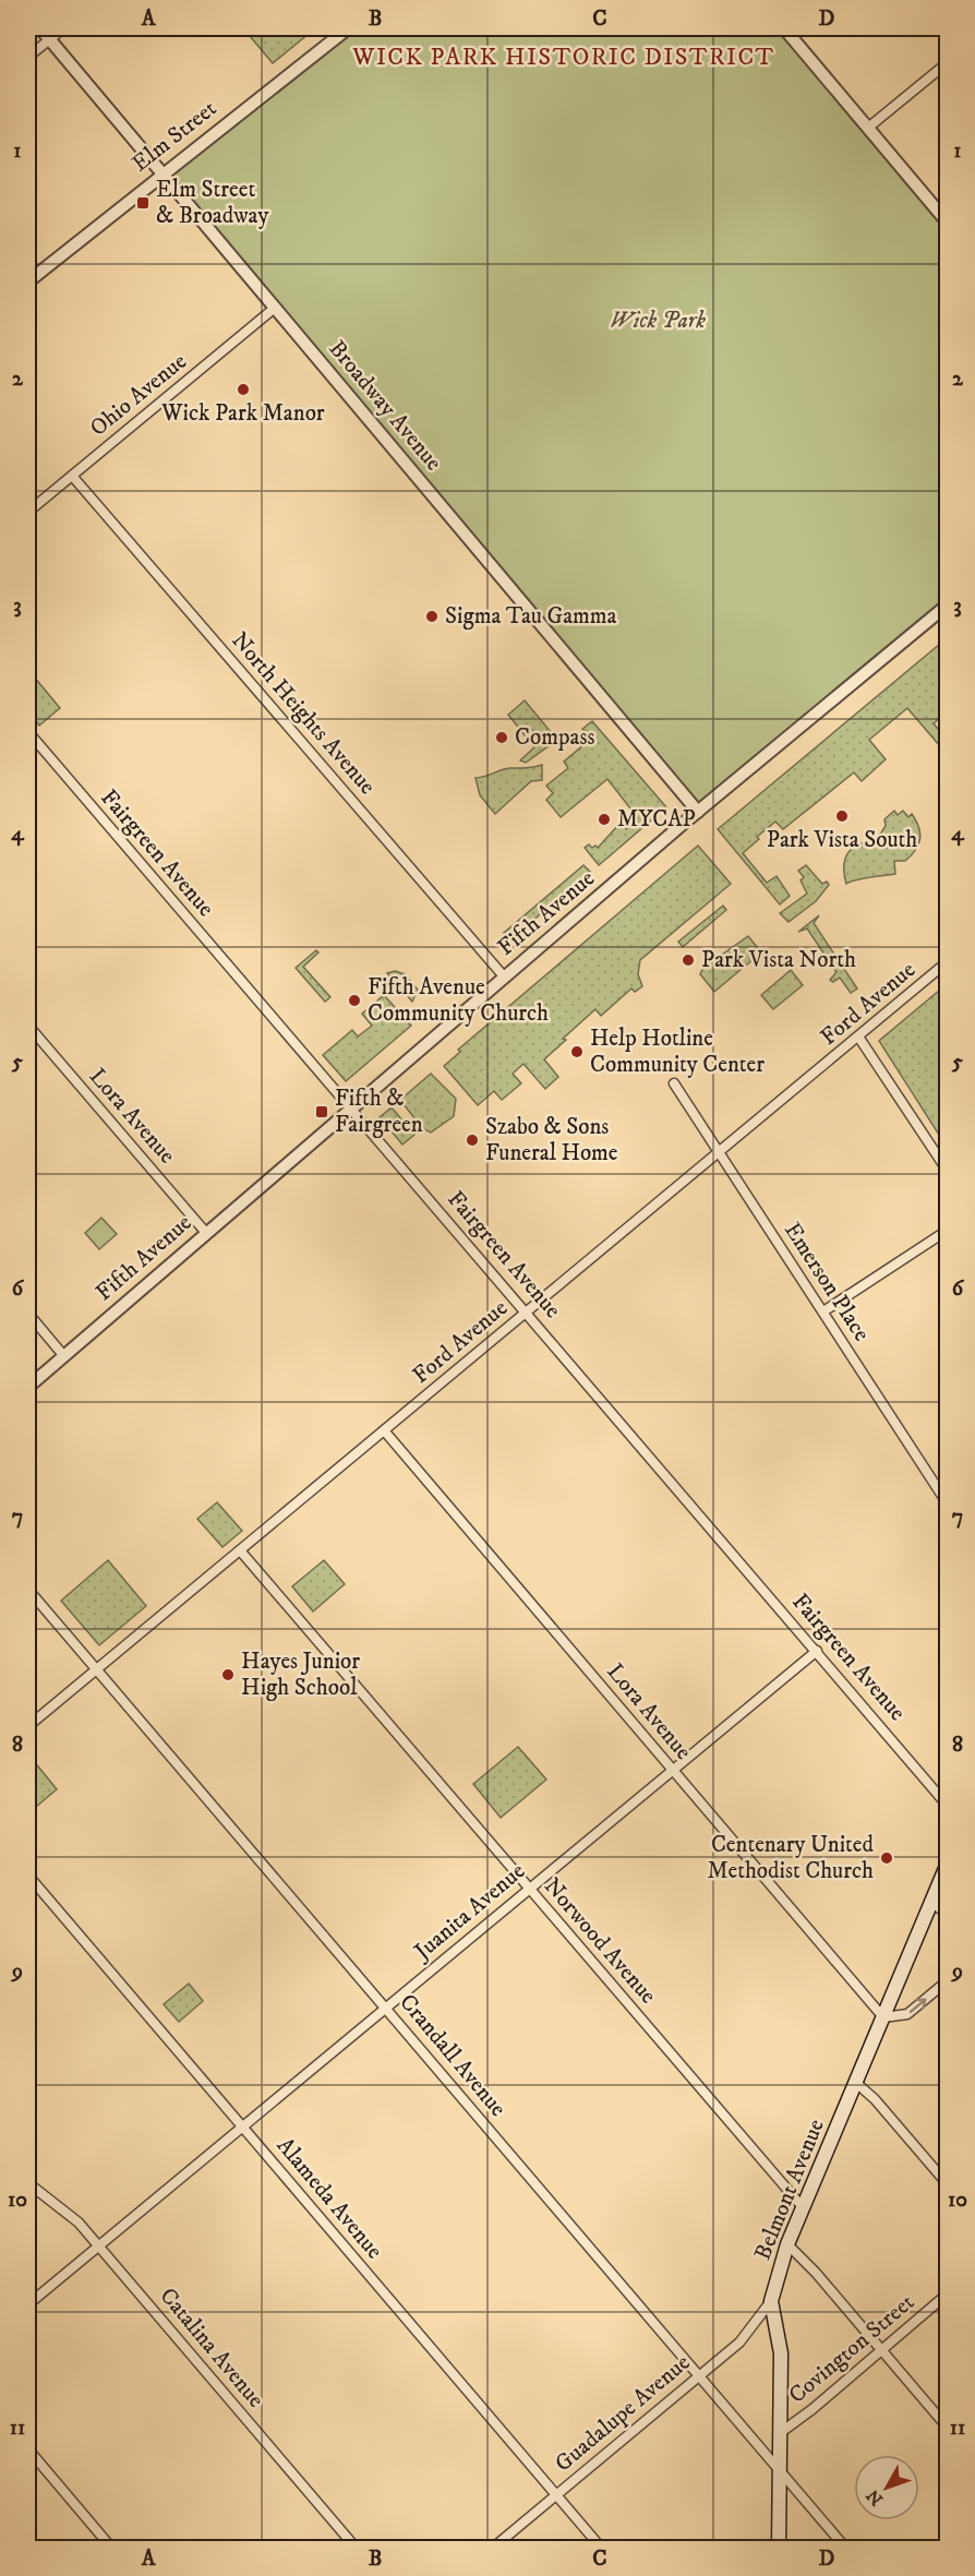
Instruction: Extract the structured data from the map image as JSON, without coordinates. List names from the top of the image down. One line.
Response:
{"streets":{"main road":["Belmont Avenue"],"street":["Elm Street","Ohio Avenue","Broadway Avenue","North Heights Avenue","Fairgreen Avenue","Fifth Avenue","Ford Avenue","Lora Avenue","Emerson Place","Juanita Avenue","Norwood Avenue","Crandall Avenue","Alameda Avenue","Catalina Avenue","Covington Street","Guadalupe Avenue"]},"crossings":[["Elm Street","Broadway Avenue"],["Ohio Avenue","Broadway Avenue"],["Ohio Avenue","North Heights Avenue"],["Broadway Avenue","Fifth Avenue"],["North Heights Avenue","Fifth Avenue"],["Fairgreen Avenue","Fifth Avenue"],["Fairgreen Avenue","Ford Avenue"],["Fairgreen Avenue","Juanita Avenue"],["Fifth Avenue","Lora Avenue"],["Ford Avenue","Lora Avenue"],["Ford Avenue","Emerson Place"],["Ford Avenue","Norwood Avenue"],["Ford Avenue","Crandall Avenue"],["Lora Avenue","Juanita Avenue"],["Lora Avenue","Belmont Avenue"],["Juanita Avenue","Norwood Avenue"],["Juanita Avenue","Crandall Avenue"],["Juanita Avenue","Alameda Avenue"],["Juanita Avenue","Catalina Avenue"],["Norwood Avenue","Belmont Avenue"],["Crandall Avenue","Belmont Avenue"],["Crandall Avenue","Guadalupe Avenue"],["Belmont Avenue","Covington Street"],["Belmont Avenue","Guadalupe Avenue"],["Alameda Avenue","Guadalupe Avenue"]],"districts":["WICK PARK HISTORIC DISTRICT"],"parks":["Wick Park"],"places":{"transit":["Elm Street & Broadway","Fifth & Fairgreen"],"other":["Wick Park Manor","Sigma Tau Gamma","Compass","Park Vista South","MYCAP","Park Vista North","Fifth Avenue Community Church","Help Hotline Community Center","Szabo & Sons Funeral Home","Hayes Junior High School","Centenary United Methodist Church"]},"north":"bottom left","grid":{"columns":["A","B","C","D"],"rows":["1","2","3","4","5","6","7","8","9","10","11"]}}
